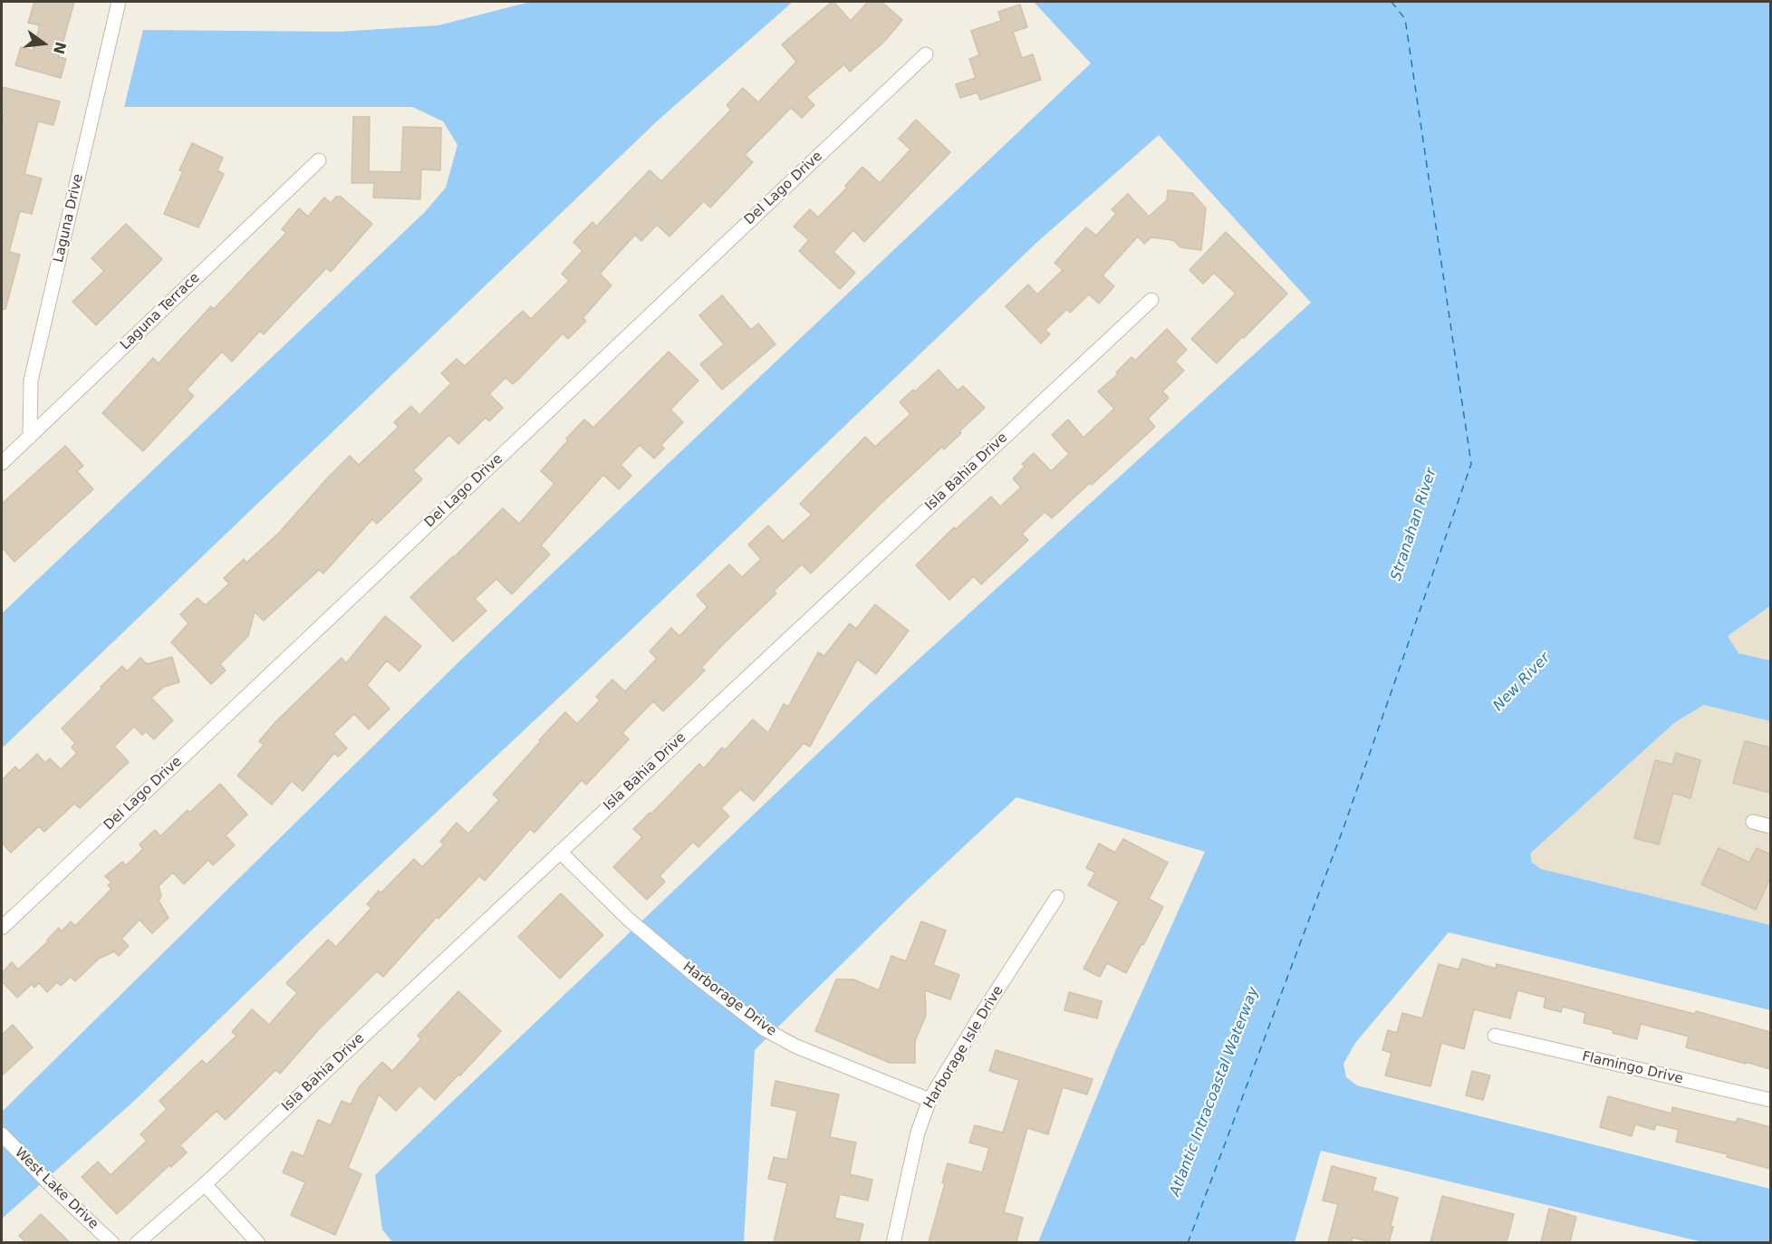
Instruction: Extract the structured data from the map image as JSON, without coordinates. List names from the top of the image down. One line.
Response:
{"streets":{"street":["Del Lago Drive","Laguna Drive","Laguna Terrace","Isla Bahia Drive","Harborage Drive","Harborage Isle Drive","Flamingo Drive","West Lake Drive"]},"crossings":[["Laguna Drive","Laguna Terrace"],["Isla Bahia Drive","Harborage Drive"],["Harborage Drive","Harborage Isle Drive"]],"water":["Stranahan River","New River","Atlantic Intracoastal Waterway"],"north":"right"}
